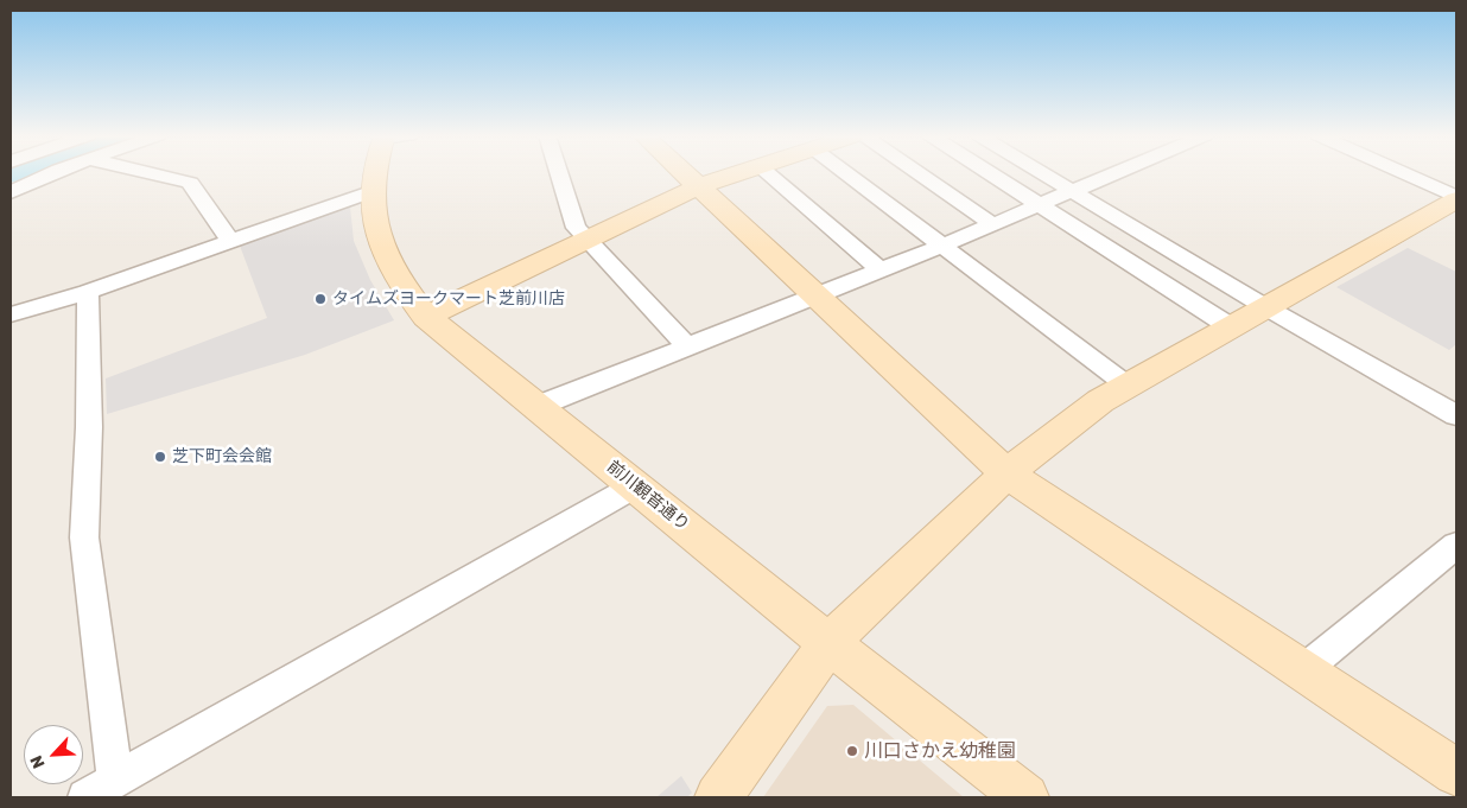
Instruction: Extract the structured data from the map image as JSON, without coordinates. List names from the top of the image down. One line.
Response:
{"streets":{"street":["前川観音通り"]},"places":["タイムズヨークマート芝前川店","芝下町会会館","川口さかえ幼稚園"],"north":"bottom left"}
